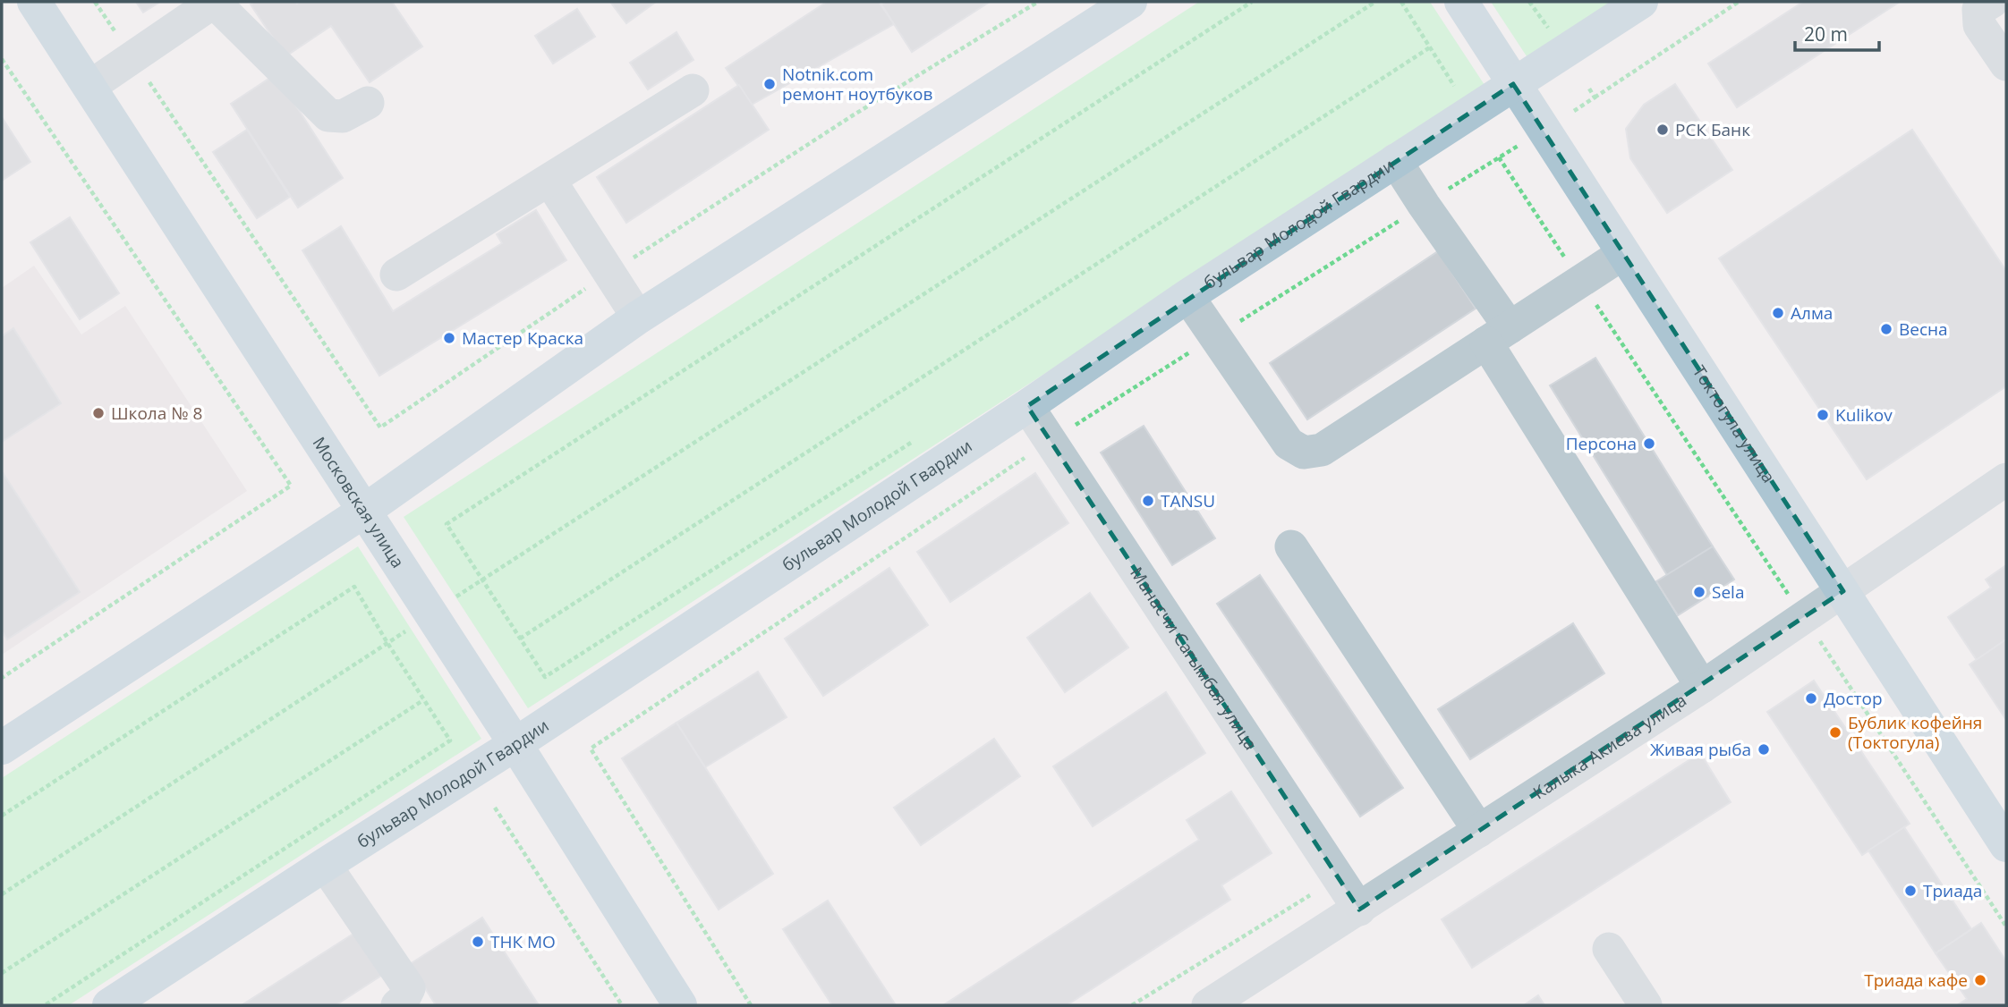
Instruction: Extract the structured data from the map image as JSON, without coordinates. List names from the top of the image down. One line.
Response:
{"streets":{"main road":["бульвар Молодой Гвардии","Токтогула улица","Московская улица"],"street":["Манасчи Сагымбая улица","Калыка Акиева улица"]},"crossings":[["бульвар Молодой Гвардии","Токтогула улица"],["бульвар Молодой Гвардии","Московская улица"],["бульвар Молодой Гвардии","Манасчи Сагымбая улица"],["Токтогула улица","Калыка Акиева улица"],["Манасчи Сагымбая улица","Калыка Акиева улица"]],"places":["Notnik.com ремонт ноутбуков","РСК Банк","Алма","Весна","Мастер Краска","Школа № 8","Kulikov","Персона","TANSU","Sela","Достор","Бублик кофейня (Токтогула)","Живая рыба","Триада","ТНК МО","Триада кафе"],"scale_bar":"20 m"}
